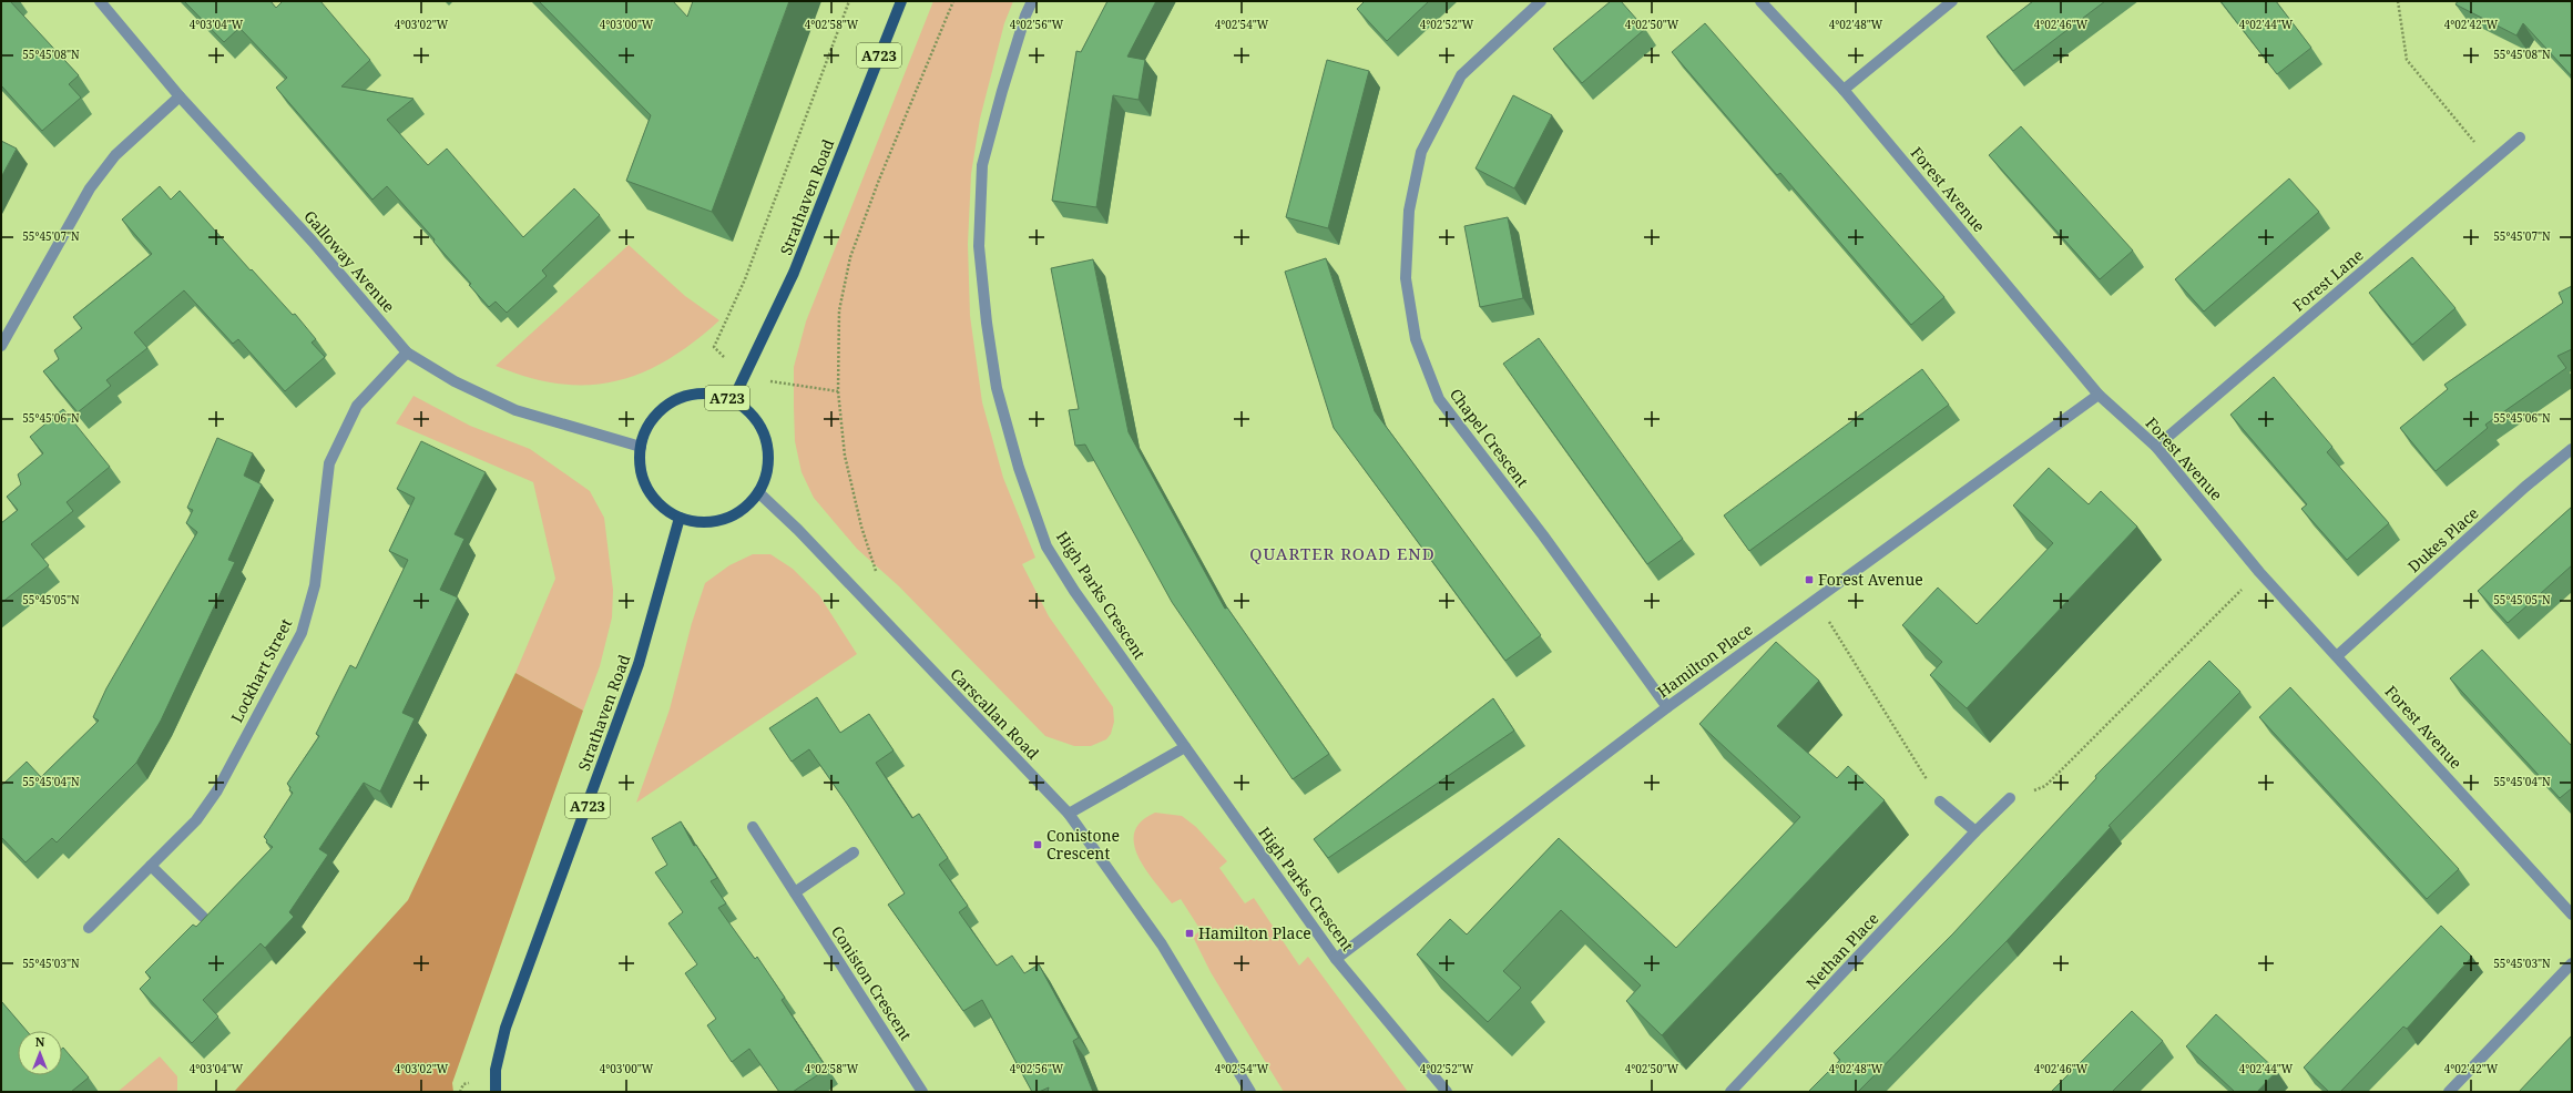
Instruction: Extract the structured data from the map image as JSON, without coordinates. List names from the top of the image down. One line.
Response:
{"streets":{"main road":["A723","Strathaven Road"],"street":["Forest Avenue","Galloway Avenue","Forest Lane","Chapel Crescent","Dukes Place","High Parks Crescent","Hamilton Place","Lockhart Street","Carscallan Road","Nethan Place","Coniston Crescent"]},"crossings":[["A723","Strathaven Road"],["A723","Galloway Avenue"],["A723","Carscallan Road"],["Forest Avenue","Forest Lane"],["Forest Avenue","Dukes Place"],["Forest Avenue","Hamilton Place"],["Strathaven Road","Galloway Avenue"],["Strathaven Road","Carscallan Road"],["Galloway Avenue","Lockhart Street"],["Galloway Avenue","Carscallan Road"],["Chapel Crescent","Hamilton Place"],["High Parks Crescent","Hamilton Place"]],"districts":["QUARTER ROAD END"],"places":{"transit":["Forest Avenue","Conistone Crescent","Hamilton Place"]},"north":"top","coordinates":["4°03'04\"W","4°03'02\"W","4°03'00\"W","4°02'58\"W","4°02'56\"W","4°02'54\"W","4°02'52\"W","4°02'50\"W","4°02'48\"W","4°02'46\"W","4°02'44\"W","4°02'42\"W","55°45'08\"N","55°45'07\"N","55°45'06\"N","55°45'05\"N","55°45'04\"N","55°45'03\"N"]}
